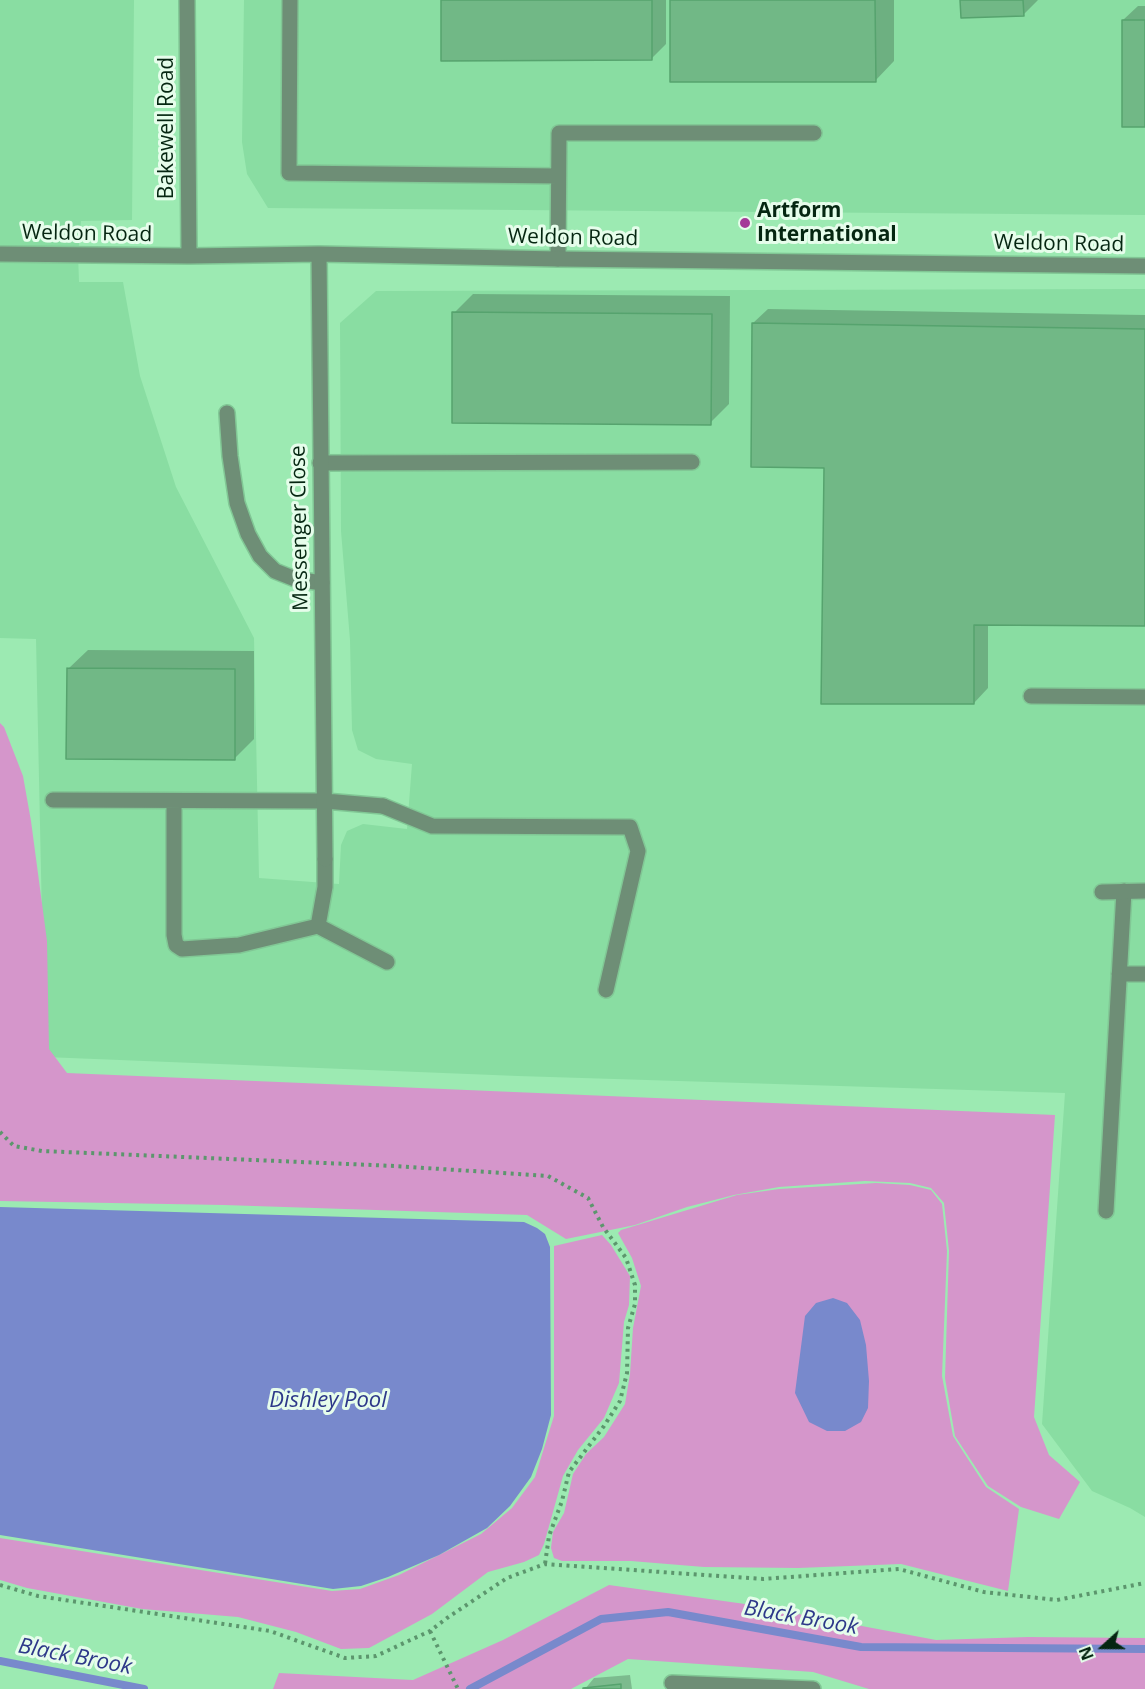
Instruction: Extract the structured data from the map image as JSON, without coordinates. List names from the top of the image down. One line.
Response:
{"streets":{"street":["Bakewell Road","Weldon Road","Messenger Close"]},"crossings":[["Bakewell Road","Weldon Road"],["Weldon Road","Messenger Close"]],"water":["Dishley Pool","Black Brook"],"places":["Artform International"],"north":"left"}
